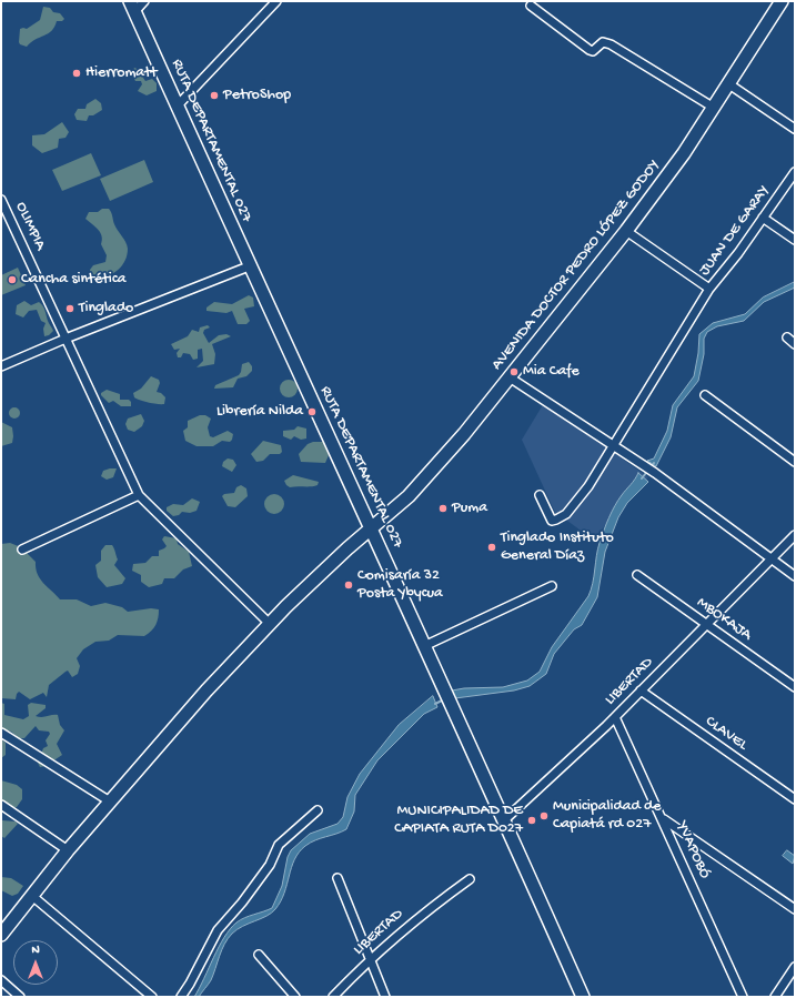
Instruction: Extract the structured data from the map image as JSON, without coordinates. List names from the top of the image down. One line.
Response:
{"streets":{"main road":["RUTA DEPARTAMENTAL 027","AVENIDA DOCTOR PEDRO LÓPEZ GODOY"],"street":["OLIMPIA","JUAN DE GARAY","MBOKAJA","LIBERTAD","CLAVEL","YVAPOBÓ"]},"crossings":[["RUTA DEPARTAMENTAL 027","AVENIDA DOCTOR PEDRO LÓPEZ GODOY"],["RUTA DEPARTAMENTAL 027","LIBERTAD"],["JUAN DE GARAY","AVENIDA DOCTOR PEDRO LÓPEZ GODOY"],["MBOKAJA","LIBERTAD"],["LIBERTAD","CLAVEL"],["LIBERTAD","YVAPOBÓ"]],"places":["Hierromatt","PetroShop","Cancha sintética","Tinglado","Mia Cafe","Librería Nilda","Puma","Tinglado Instituto General Díaz","Comisaría 32 Posta Ybycua","Municipalidad de Capiatá rd 027","MUNICIPALIDAD DE CAPIATA RUTA D027"],"north":"top"}
